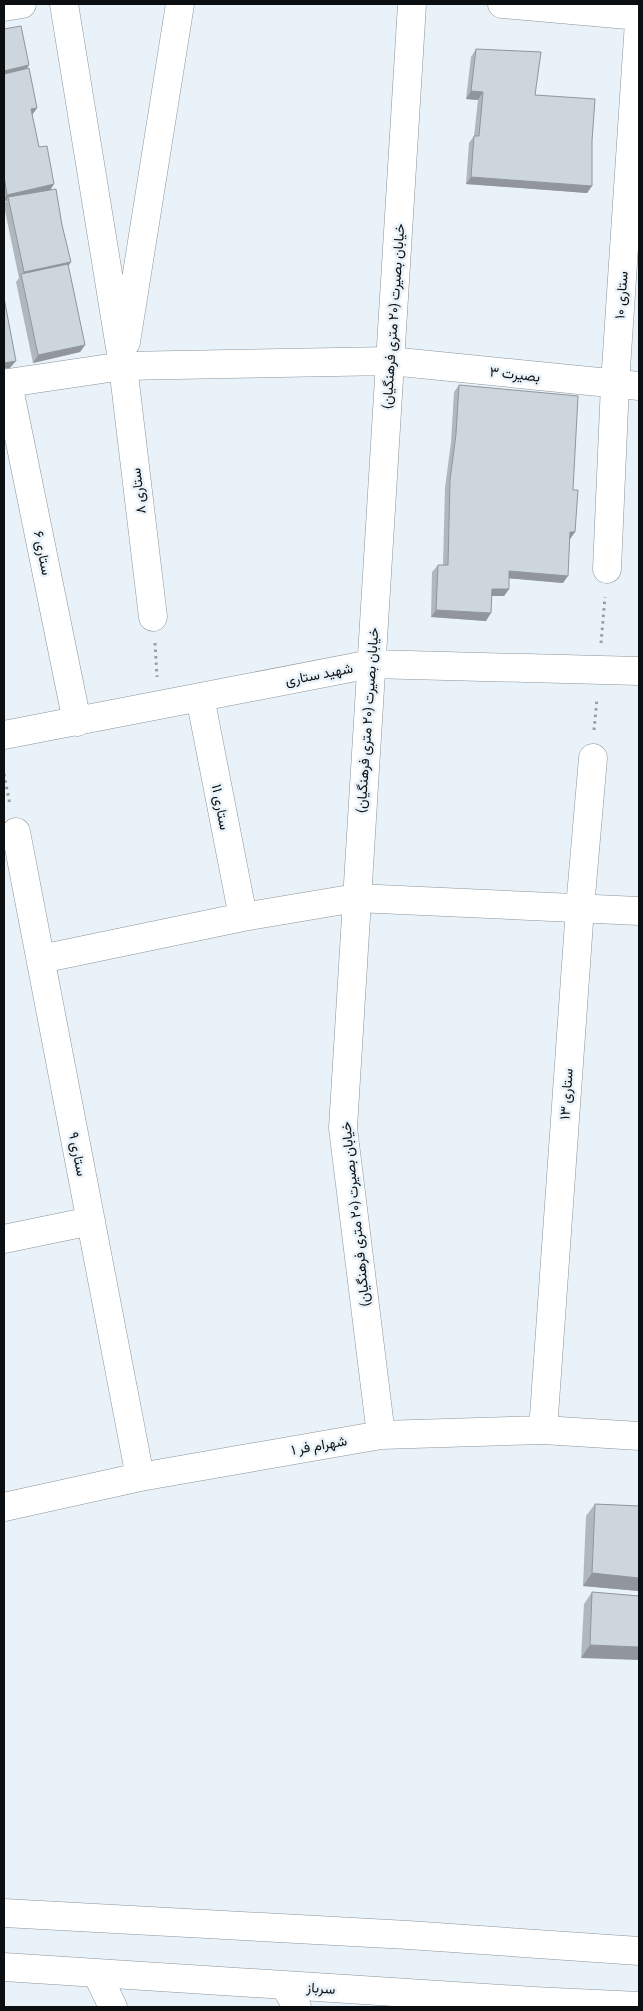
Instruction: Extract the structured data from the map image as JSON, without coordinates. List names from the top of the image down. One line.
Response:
{"streets":{"street":["ستاری ۱۰","خیابان بصیرت (۲۰ متری فرهنگیان)","بصیرت ۳","ستاری ۸","ستاری ۶","شهید ستاری","ستاری ۱۱","ستاری ۱۳","ستاری ۹","شهرام فر ۱","سرباز"]},"crossings":[["ستاری ۱۰","بصیرت ۳"],["خیابان بصیرت (۲۰ متری فرهنگیان)","بصیرت ۳"],["خیابان بصیرت (۲۰ متری فرهنگیان)","شهید ستاری"],["خیابان بصیرت (۲۰ متری فرهنگیان)","شهرام فر ۱"],["بصیرت ۳","ستاری ۸"],["بصیرت ۳","ستاری ۶"],["ستاری ۶","شهید ستاری"],["شهید ستاری","ستاری ۱۱"],["ستاری ۱۳","شهرام فر ۱"],["ستاری ۹","شهرام فر ۱"]]}
